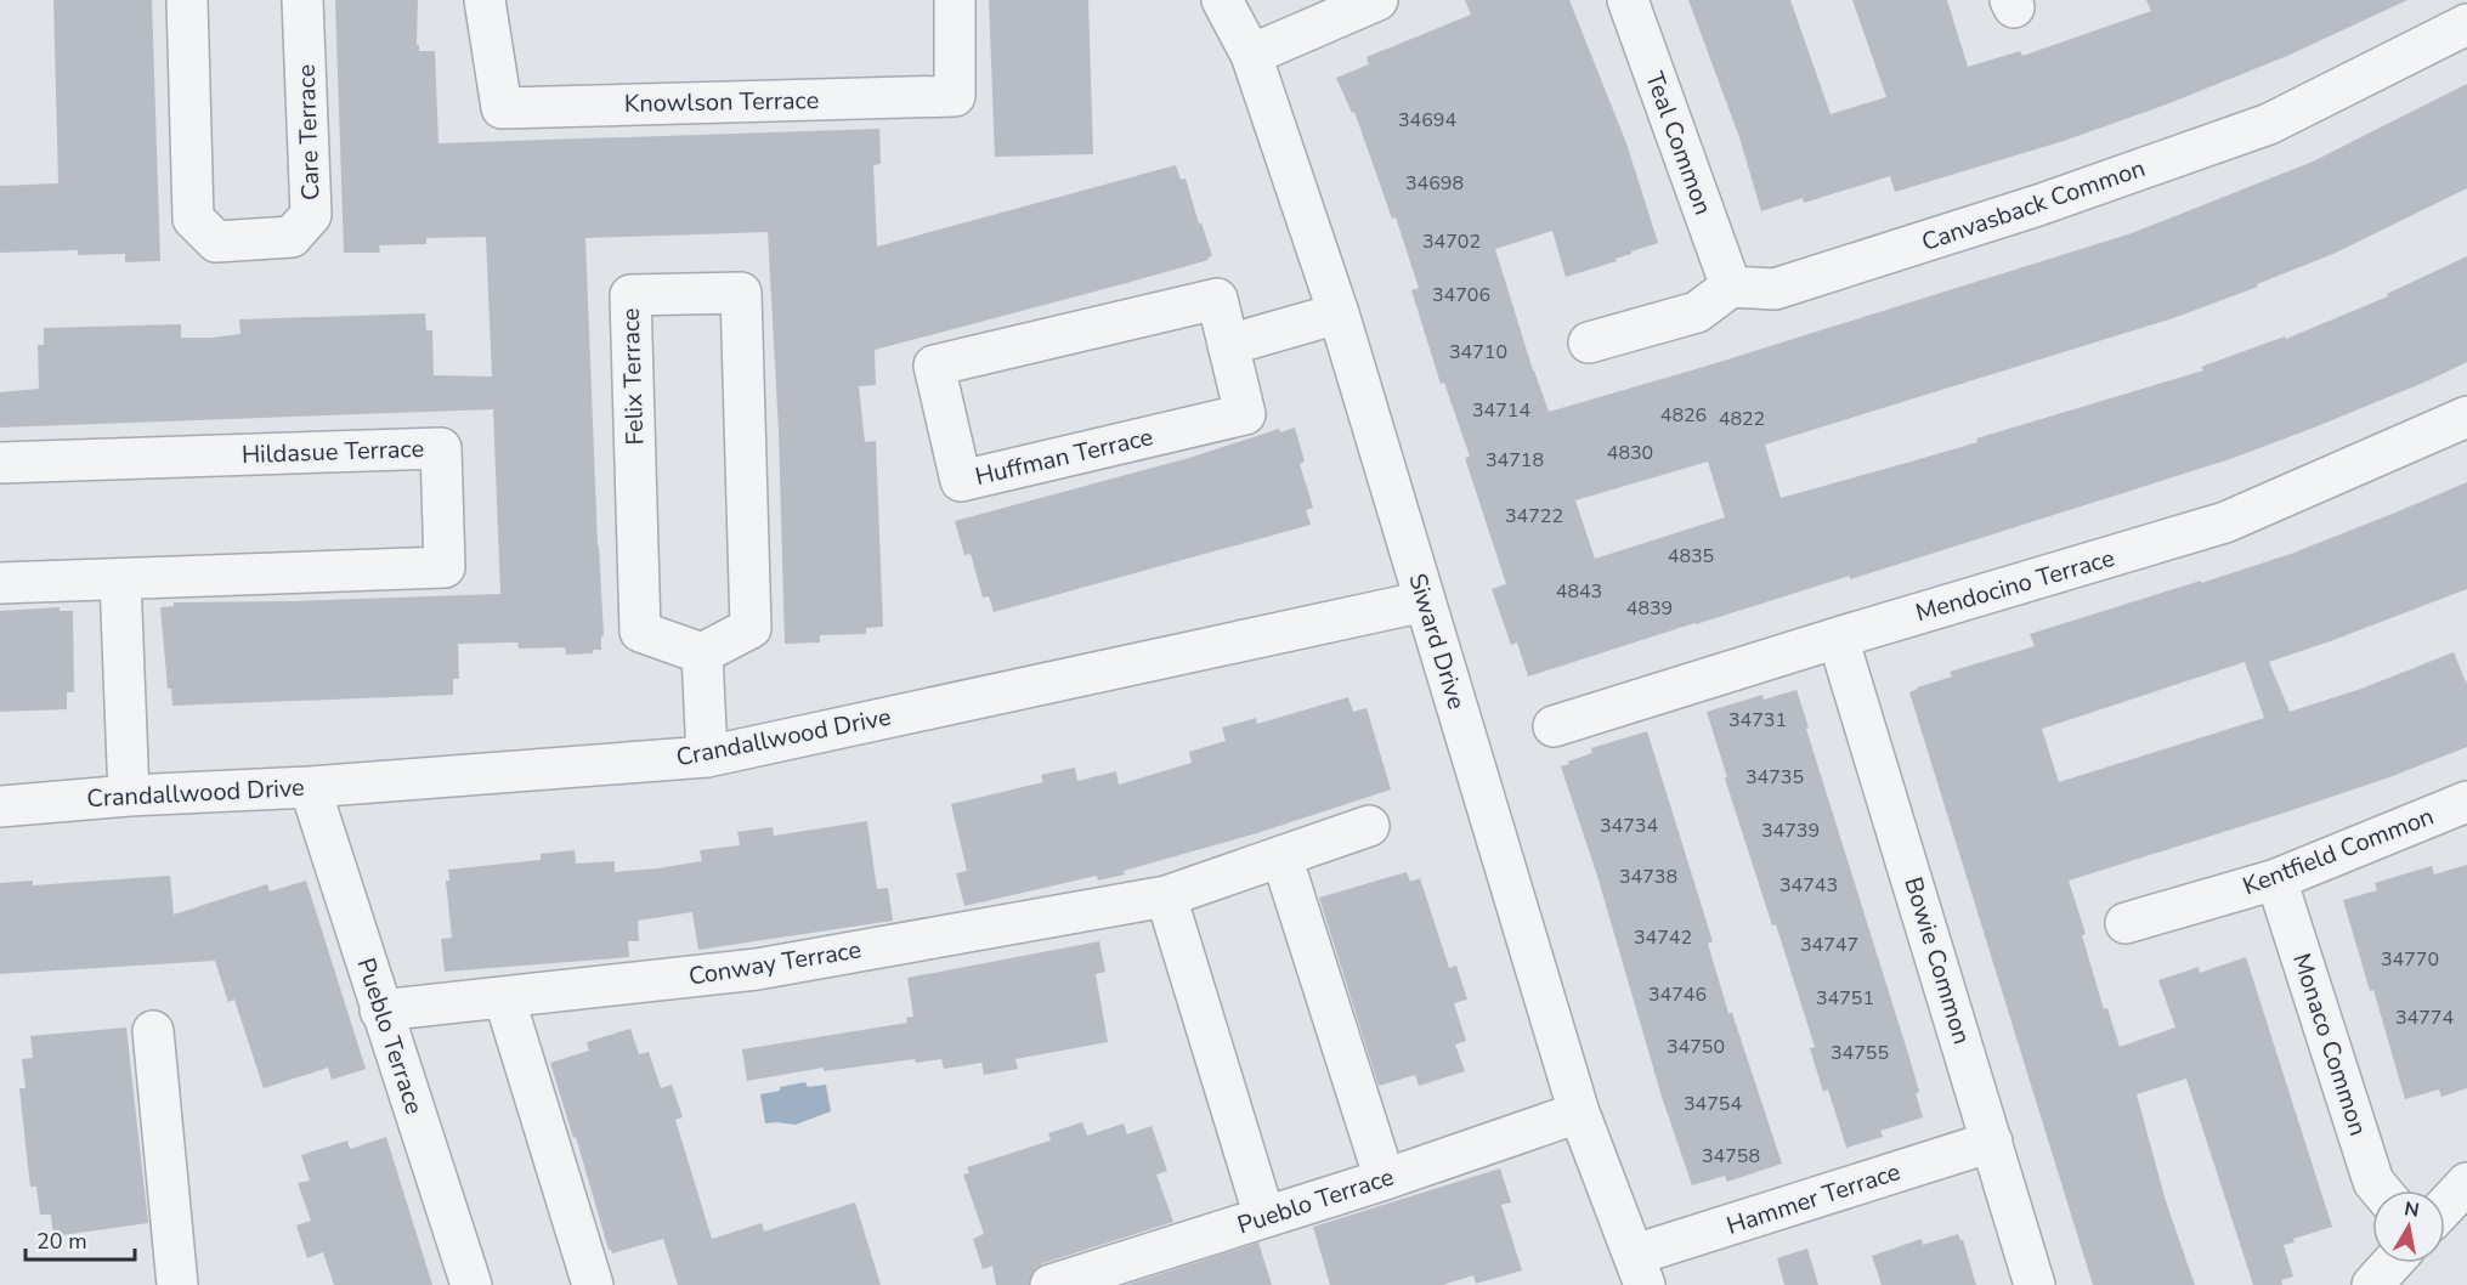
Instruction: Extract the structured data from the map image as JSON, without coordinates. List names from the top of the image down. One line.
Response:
{"streets":{"street":["Knowlson Terrace","Care Terrace","Teal Common","Canvasback Common","Felix Terrace","Hildasue Terrace","Huffman Terrace","Mendocino Terrace","Siward Drive","Crandallwood Drive","Kentfield Common","Bowie Common","Conway Terrace","Pueblo Terrace","Monaco Common","Hammer Terrace"]},"crossings":[["Teal Common","Canvasback Common"],["Mendocino Terrace","Bowie Common"],["Siward Drive","Crandallwood Drive"],["Siward Drive","Pueblo Terrace"],["Siward Drive","Hammer Terrace"],["Crandallwood Drive","Pueblo Terrace"],["Kentfield Common","Monaco Common"],["Bowie Common","Hammer Terrace"],["Conway Terrace","Pueblo Terrace"]],"house_numbers":["34694","34698","34702","34706","34710","34714","4826","4822","4830","34718","34722","4835","4843","4839","34731","34735","34734","34739","34738","34743","34742","34747","34770","34746","34751","34774","34750","34755","34754","34758"],"scale_bar":"20 m","north":"top"}
